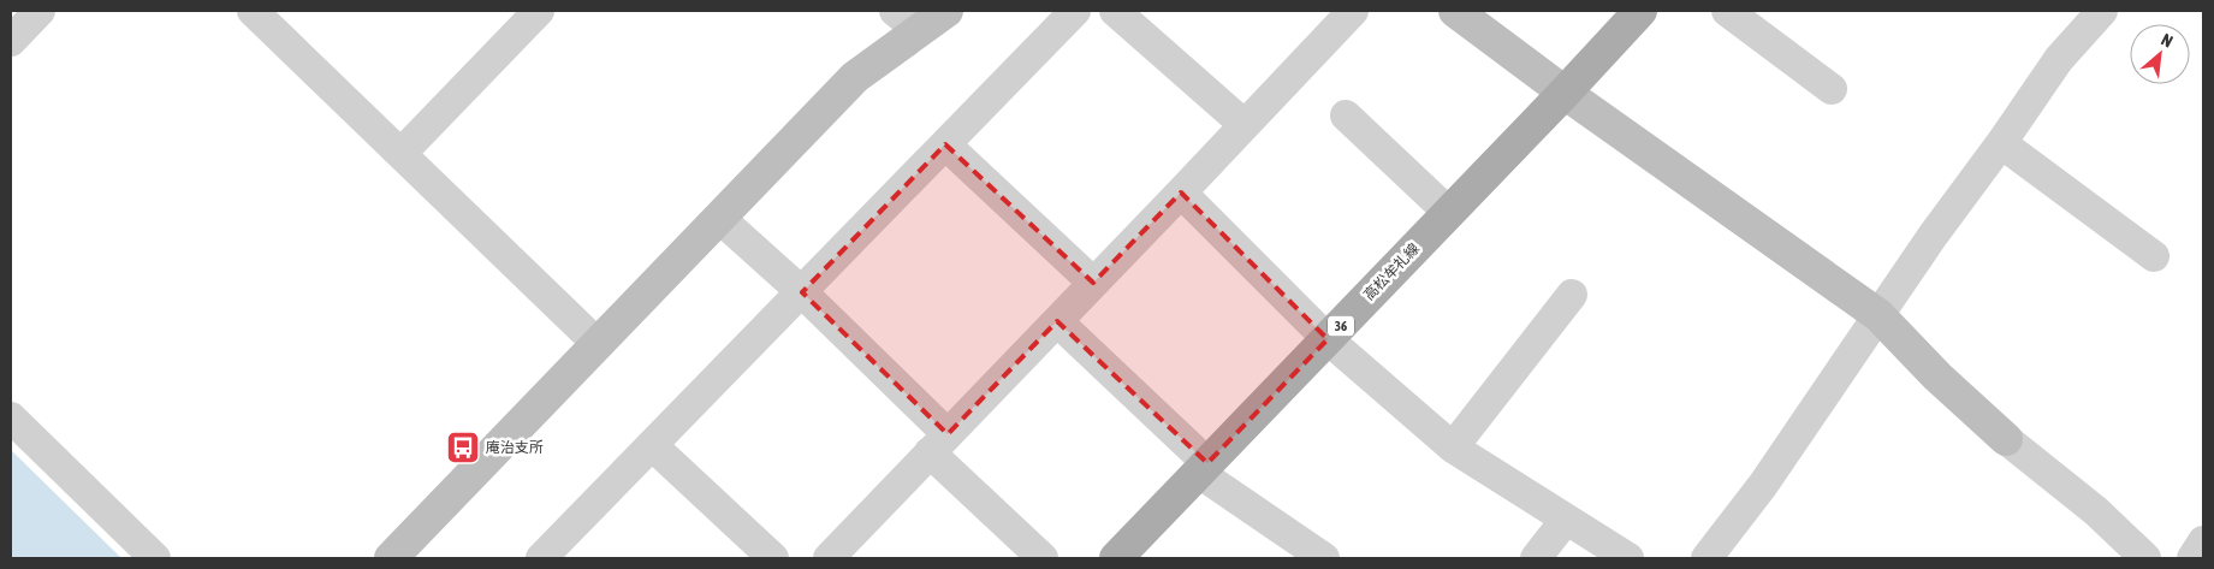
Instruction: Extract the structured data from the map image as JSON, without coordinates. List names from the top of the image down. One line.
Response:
{"streets":{"main road":["高松牟礼線","36"]},"places":{"bus stop":["庵治支所"]},"north":"top right"}
